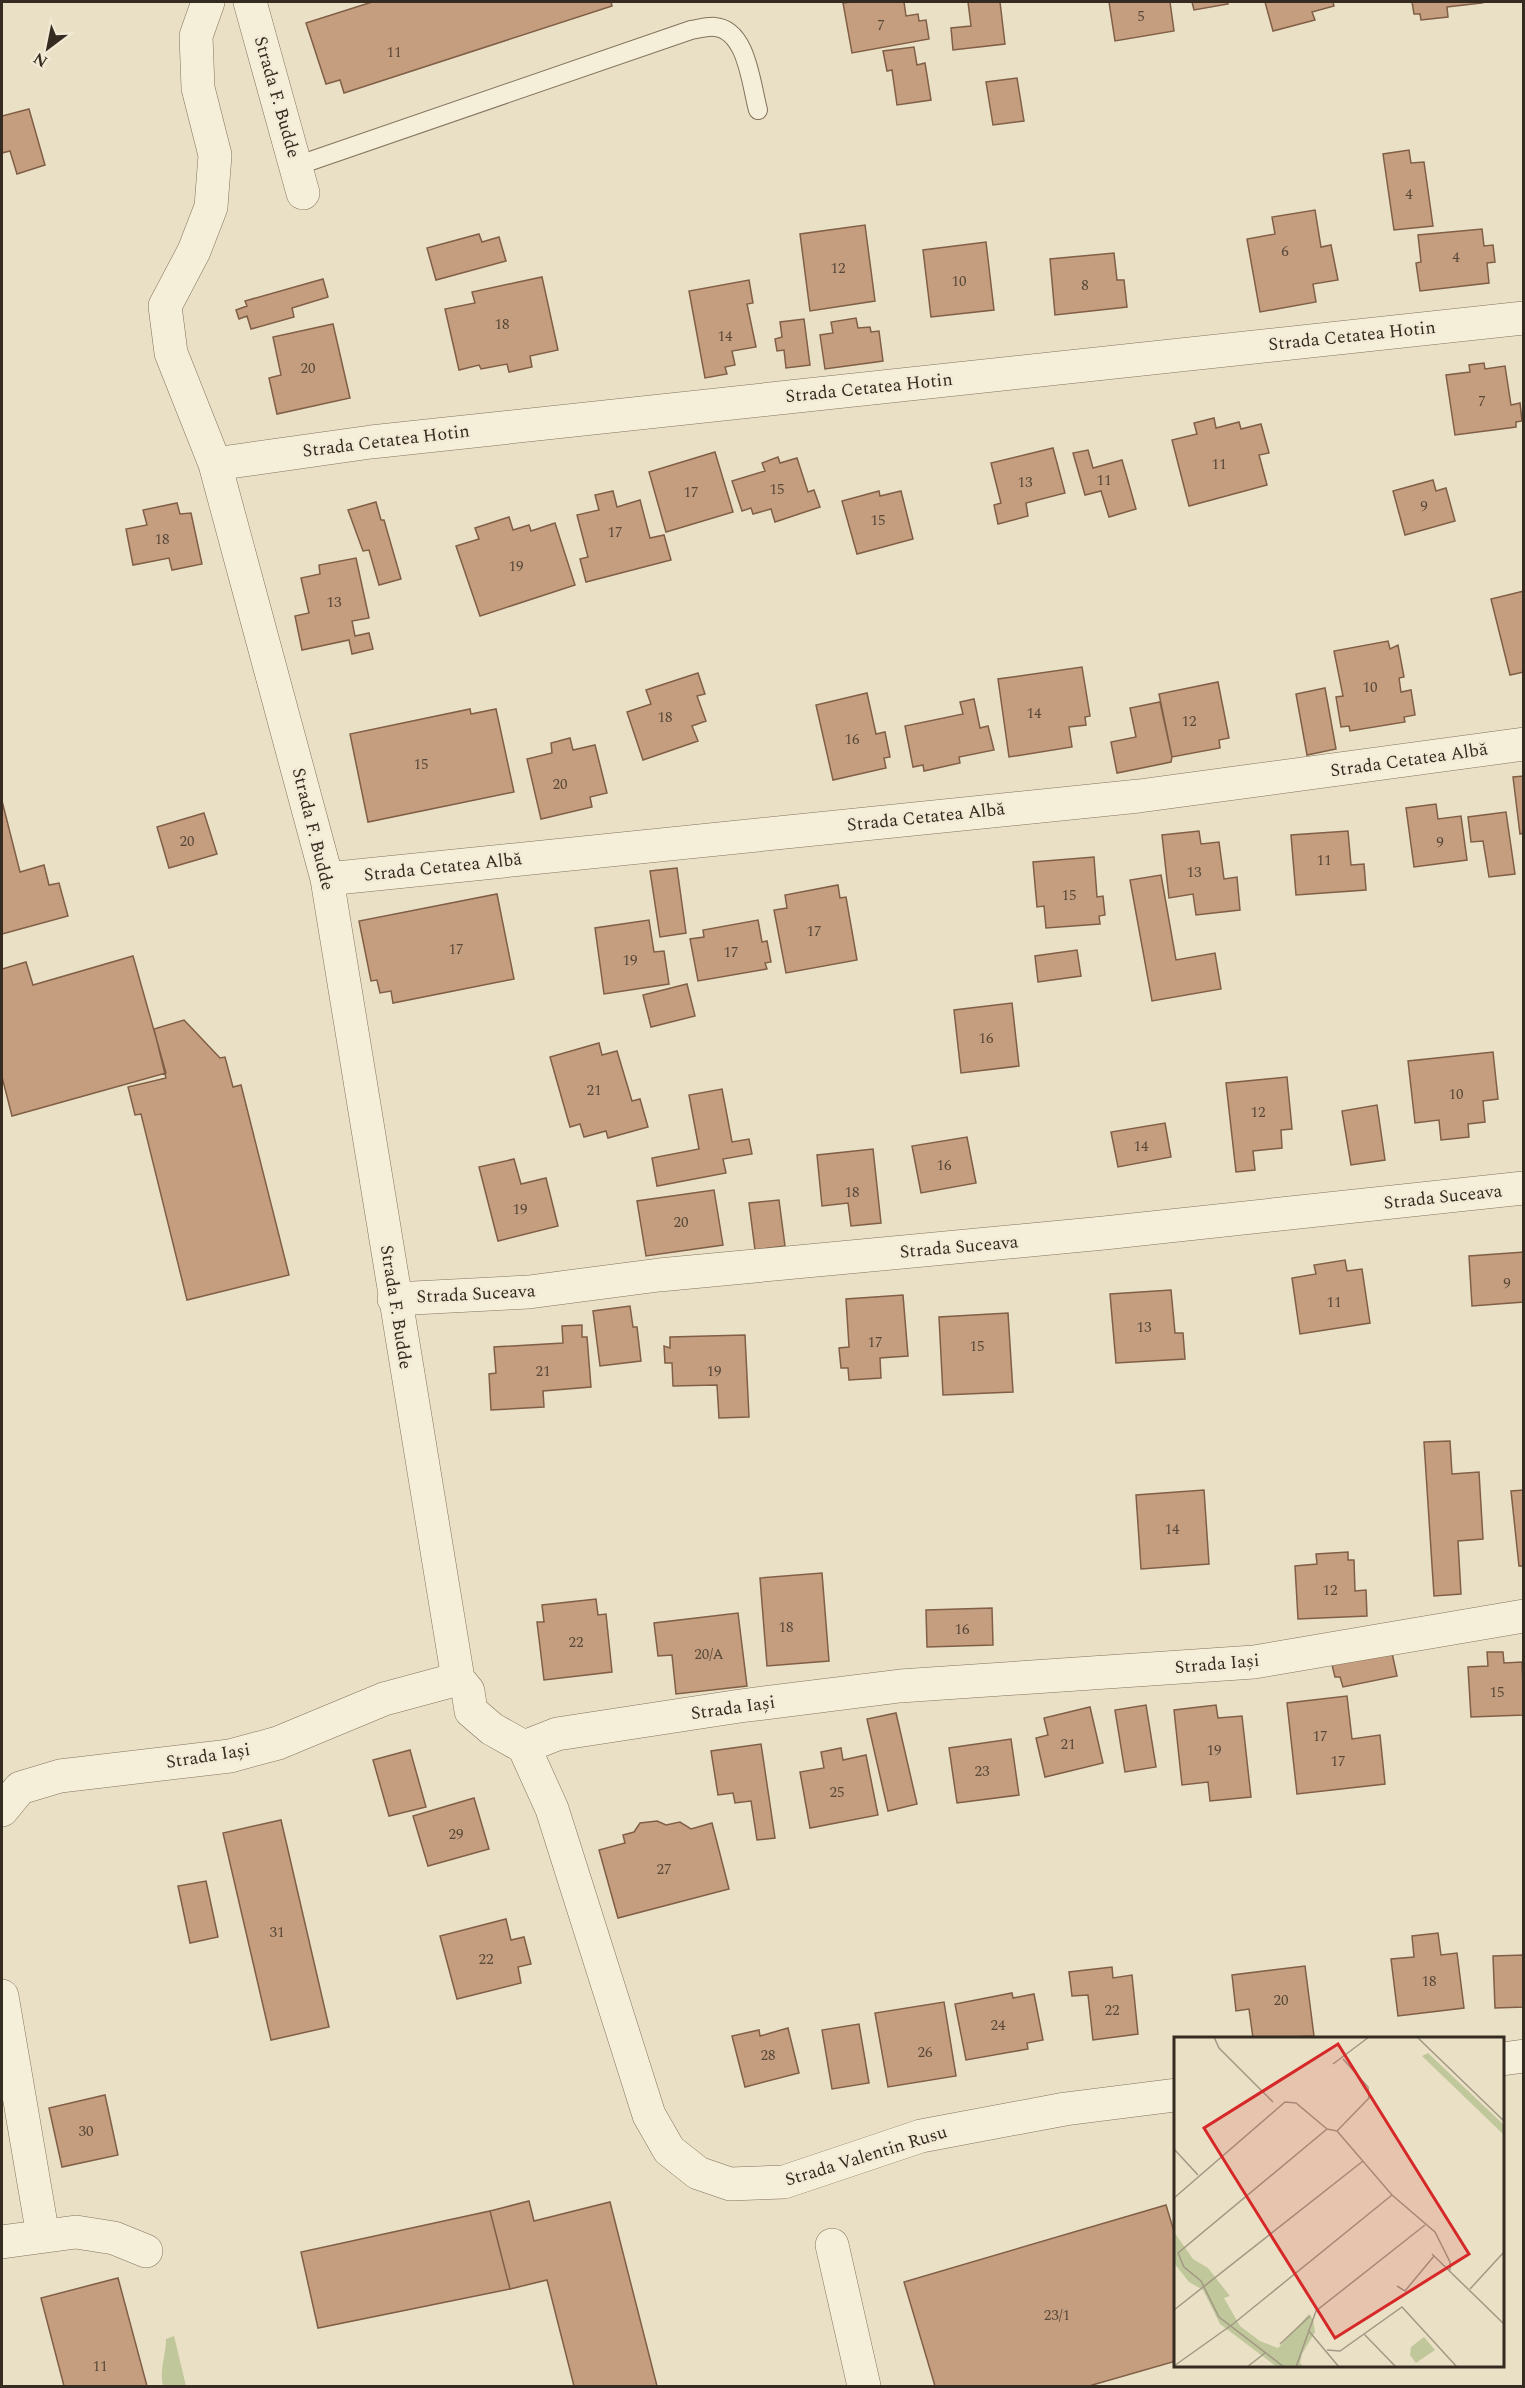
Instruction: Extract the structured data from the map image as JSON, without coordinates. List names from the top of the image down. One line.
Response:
{"streets":{"street":["Strada F. Budde","Strada Cetatea Hotin","Strada Cetatea Albă","Strada Suceava","Strada Iași","Strada Valentin Rusu"]},"crossings":[["Strada F. Budde","Strada Cetatea Hotin"],["Strada F. Budde","Strada Cetatea Albă"],["Strada F. Budde","Strada Suceava"],["Strada F. Budde","Strada Iași"],["Strada Iași","Strada Valentin Rusu"]],"house_numbers":["5","7","11","4","6","4","12","10","8","18","14","20","7","11","11","13","15","17","9","15","17","18","19","13","10","14","18","12","16","15","20","20","9","11","13","15","17","17","17","19","16","21","10","12","14","16","18","19","20","9","11","13","17","15","21","19","14","12","18","16","22","20/A","15","17","21","19","17","23","25","29","27","31","22","18","20","22","24","26","28","30","23/1","11"],"north":"bottom left"}
